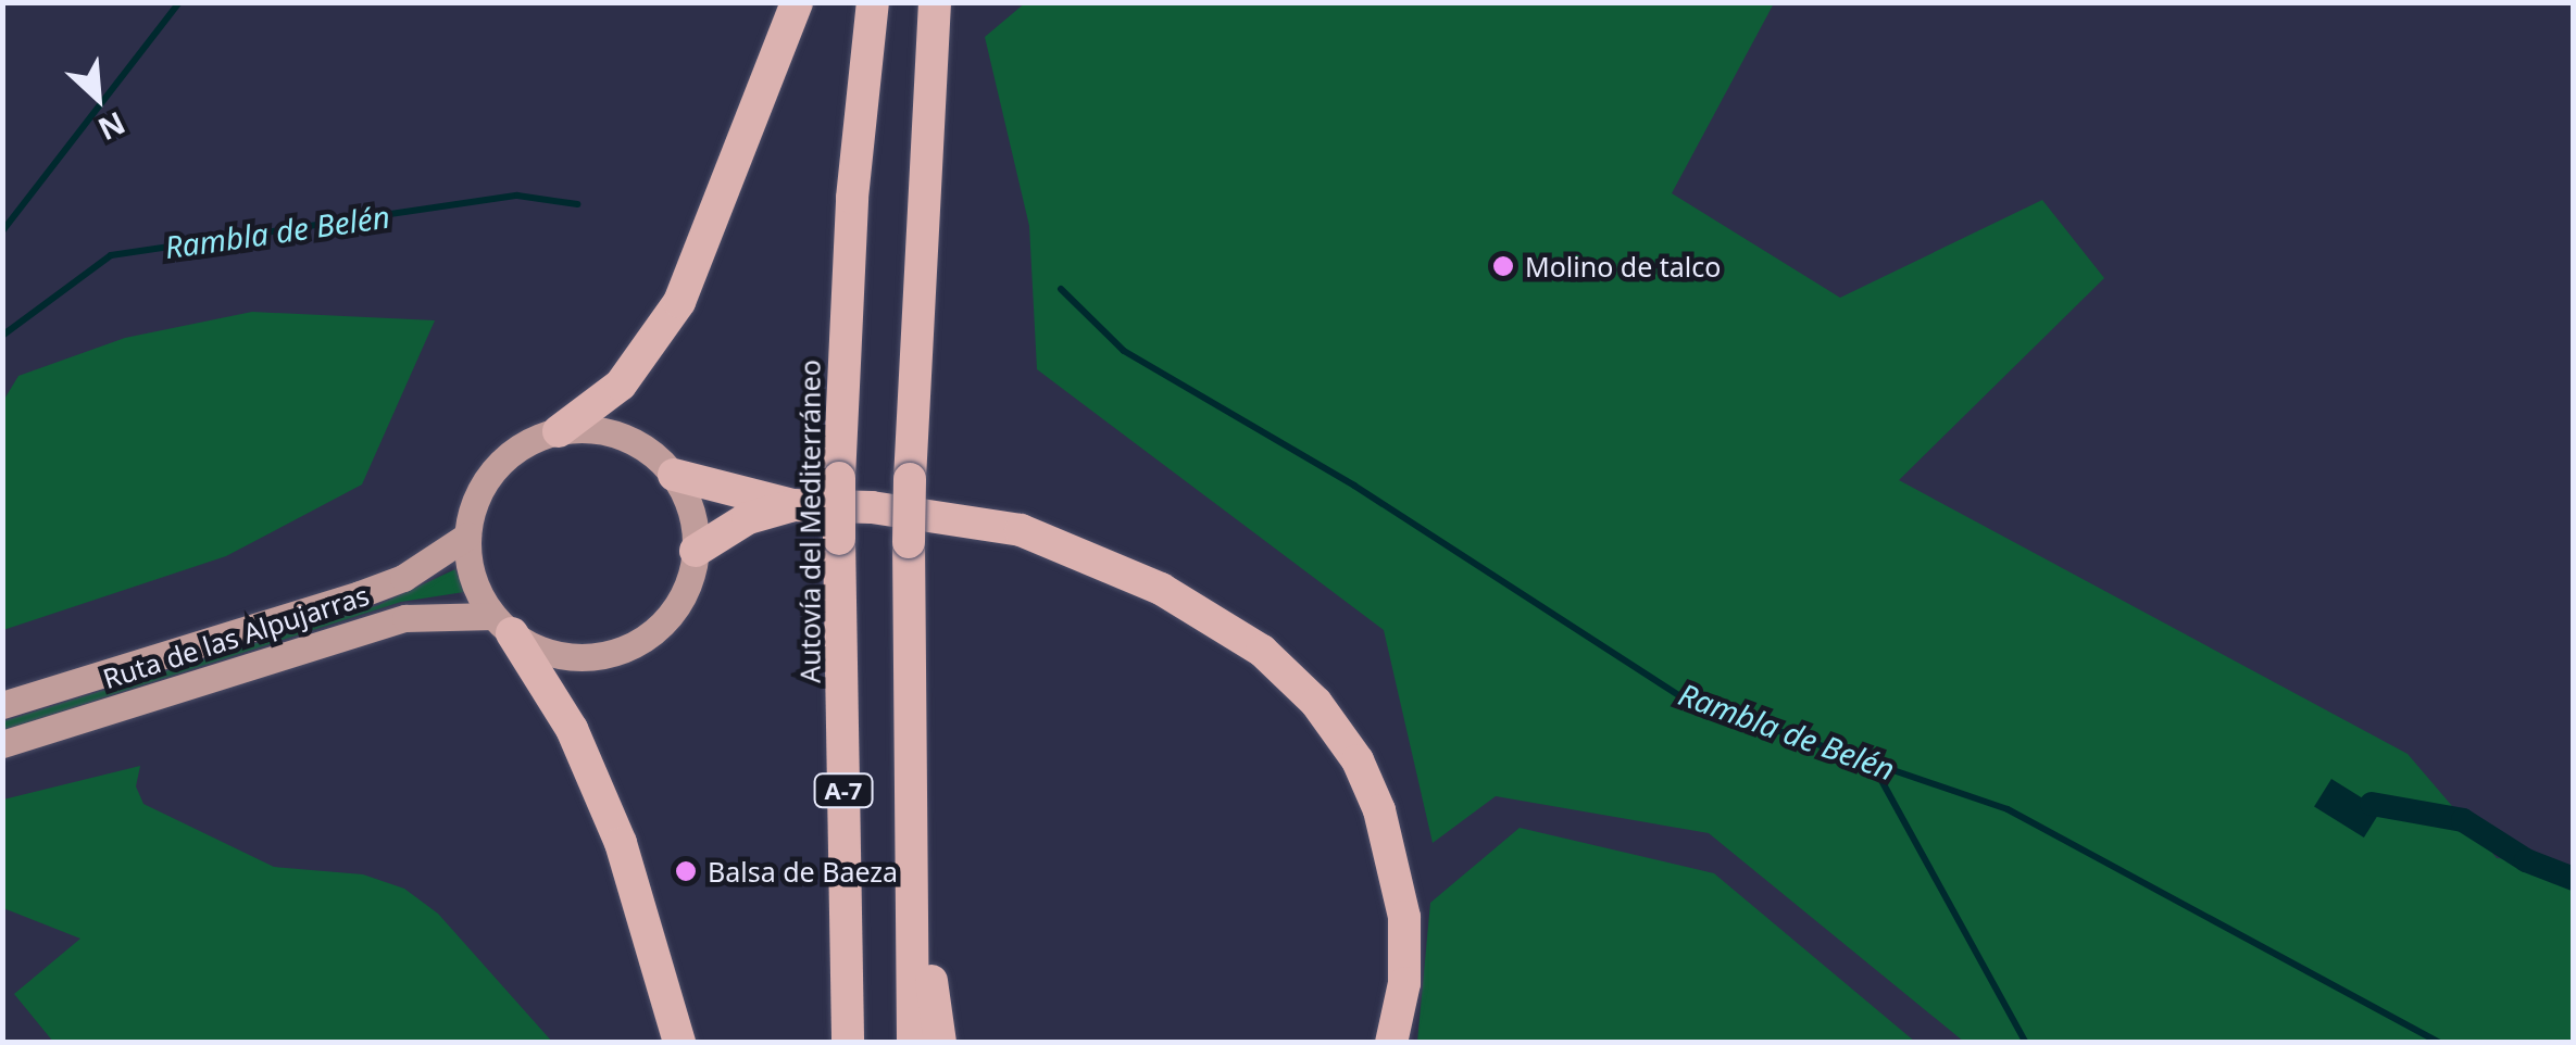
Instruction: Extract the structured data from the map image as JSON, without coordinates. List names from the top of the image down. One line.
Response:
{"streets":{"highway":["Autovía del Mediterráneo","A-7"],"main road":["Ruta de las Alpujarras"]},"water":["Rambla de Belén"],"places":["Molino de talco","Balsa de Baeza"],"north":"bottom right"}
